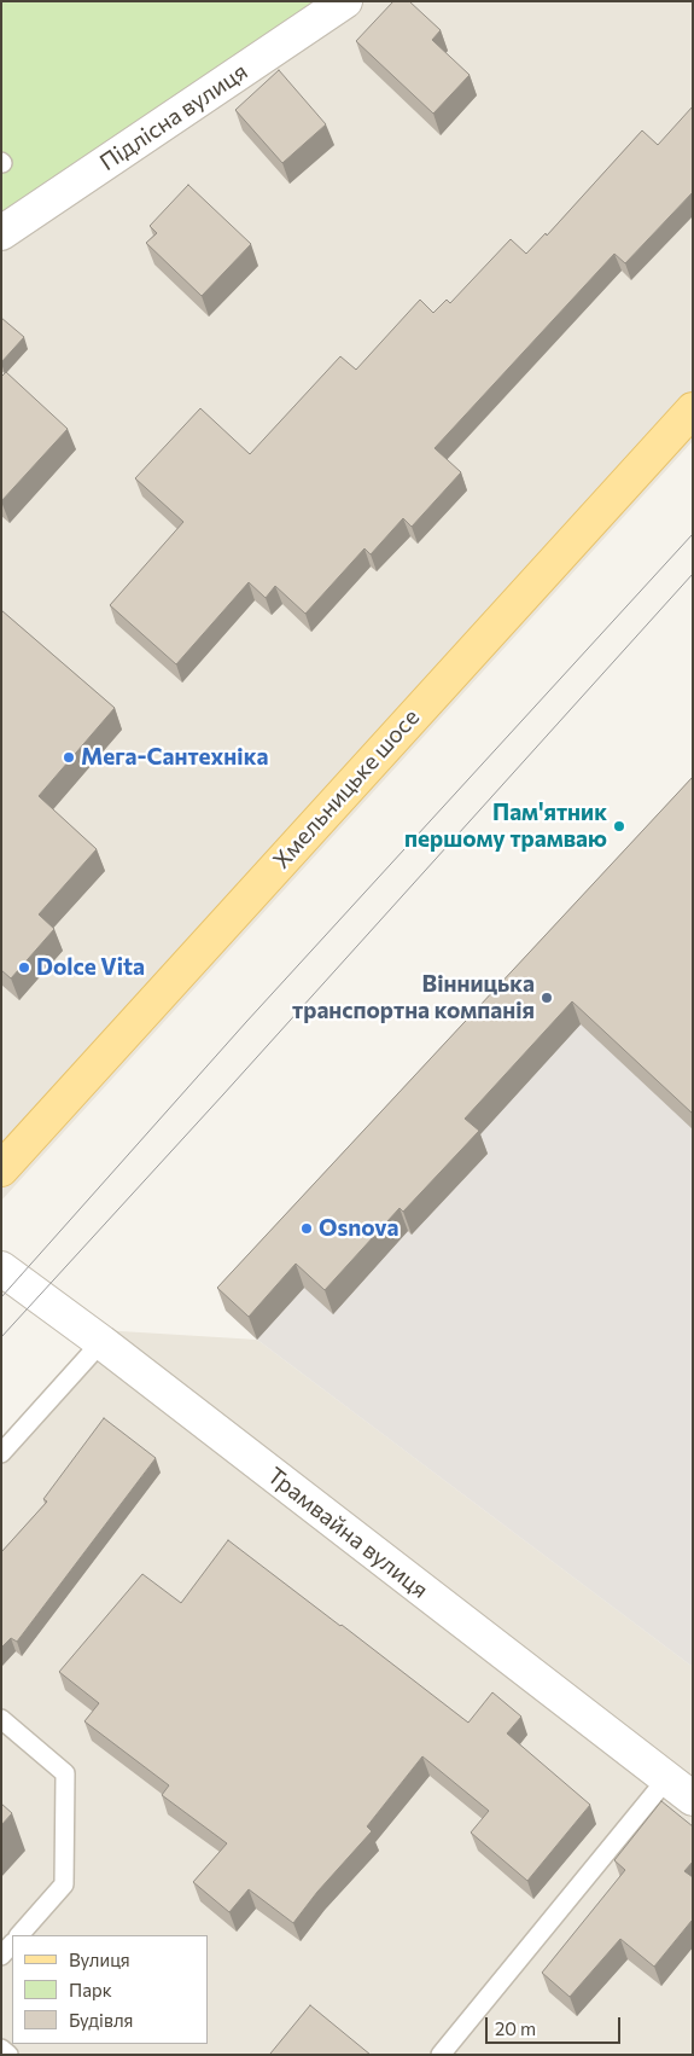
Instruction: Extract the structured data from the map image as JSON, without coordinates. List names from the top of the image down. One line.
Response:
{"streets":{"main road":["Хмельницьке шосе"],"street":["Підлісна вулиця","Трамвайна вулиця"]},"places":["Мега-Сантехніка","Пам'ятник першому трамваю","Dolce Vita","Вінницька транспортна компанія","Osnova"],"legend":["Вулиця","Парк","Будівля"],"scale_bar":"20 m"}
